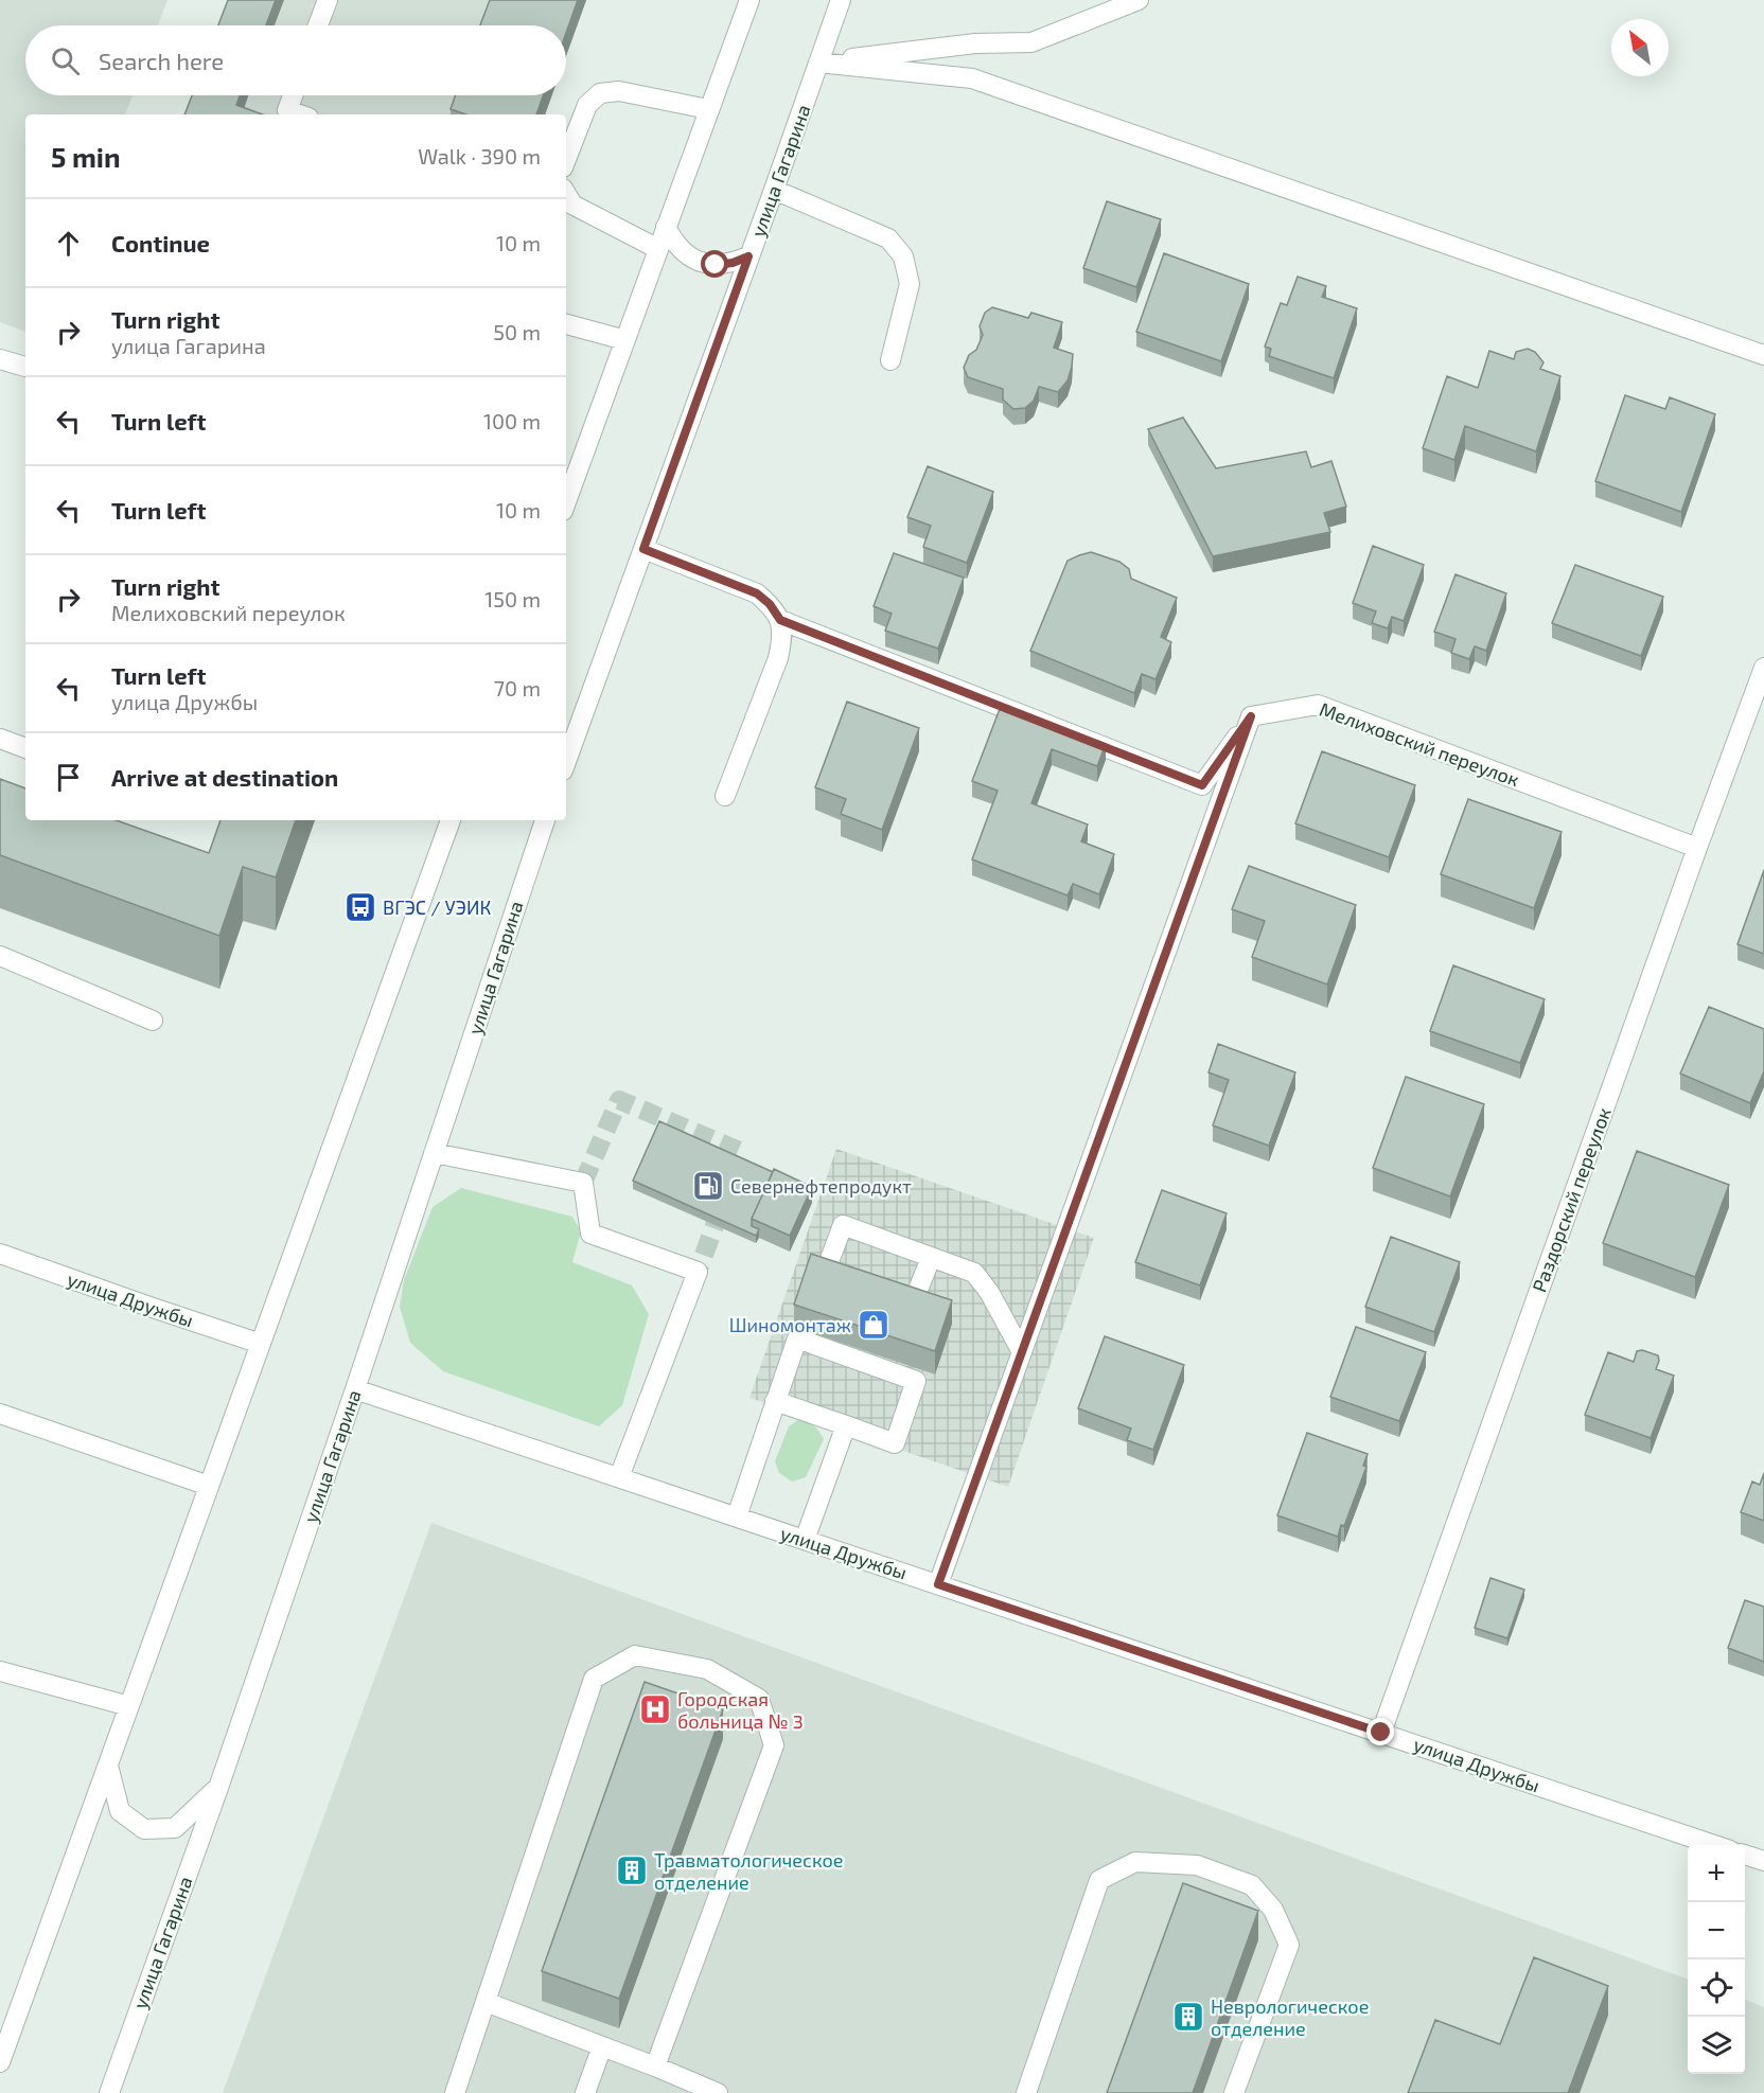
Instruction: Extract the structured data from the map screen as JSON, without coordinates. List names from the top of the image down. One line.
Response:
{"streets":{"street":["улица Гагарина","Мелиховский переулок","Раздорский переулок","улица Дружбы"]},"crossings":[["улица Гагарина","улица Дружбы"],["Мелиховский переулок","Раздорский переулок"],["Раздорский переулок","улица Дружбы"]],"places":{"bus stop":["ВГЭС / УЭИК"],"fuel station":["Севернефтепродукт"],"shop":["Шиномонтаж"],"hospital":["Городская больница № 3"],"building":["Травматологическое отделение","Неврологическое отделение"]},"north":"top left","page":{"search":"Search here","heading":["5 min","Walk · 390 m"],"list":[["Continue","10 m"],["Turn right","улица Гагарина","50 m"],["Turn left","100 m"],["Turn left","10 m"],["Turn right","Мелиховский переулок","150 m"],["Turn left","улица Дружбы","70 m"],"Arrive at destination"],"map_buttons":["+","−"]}}
